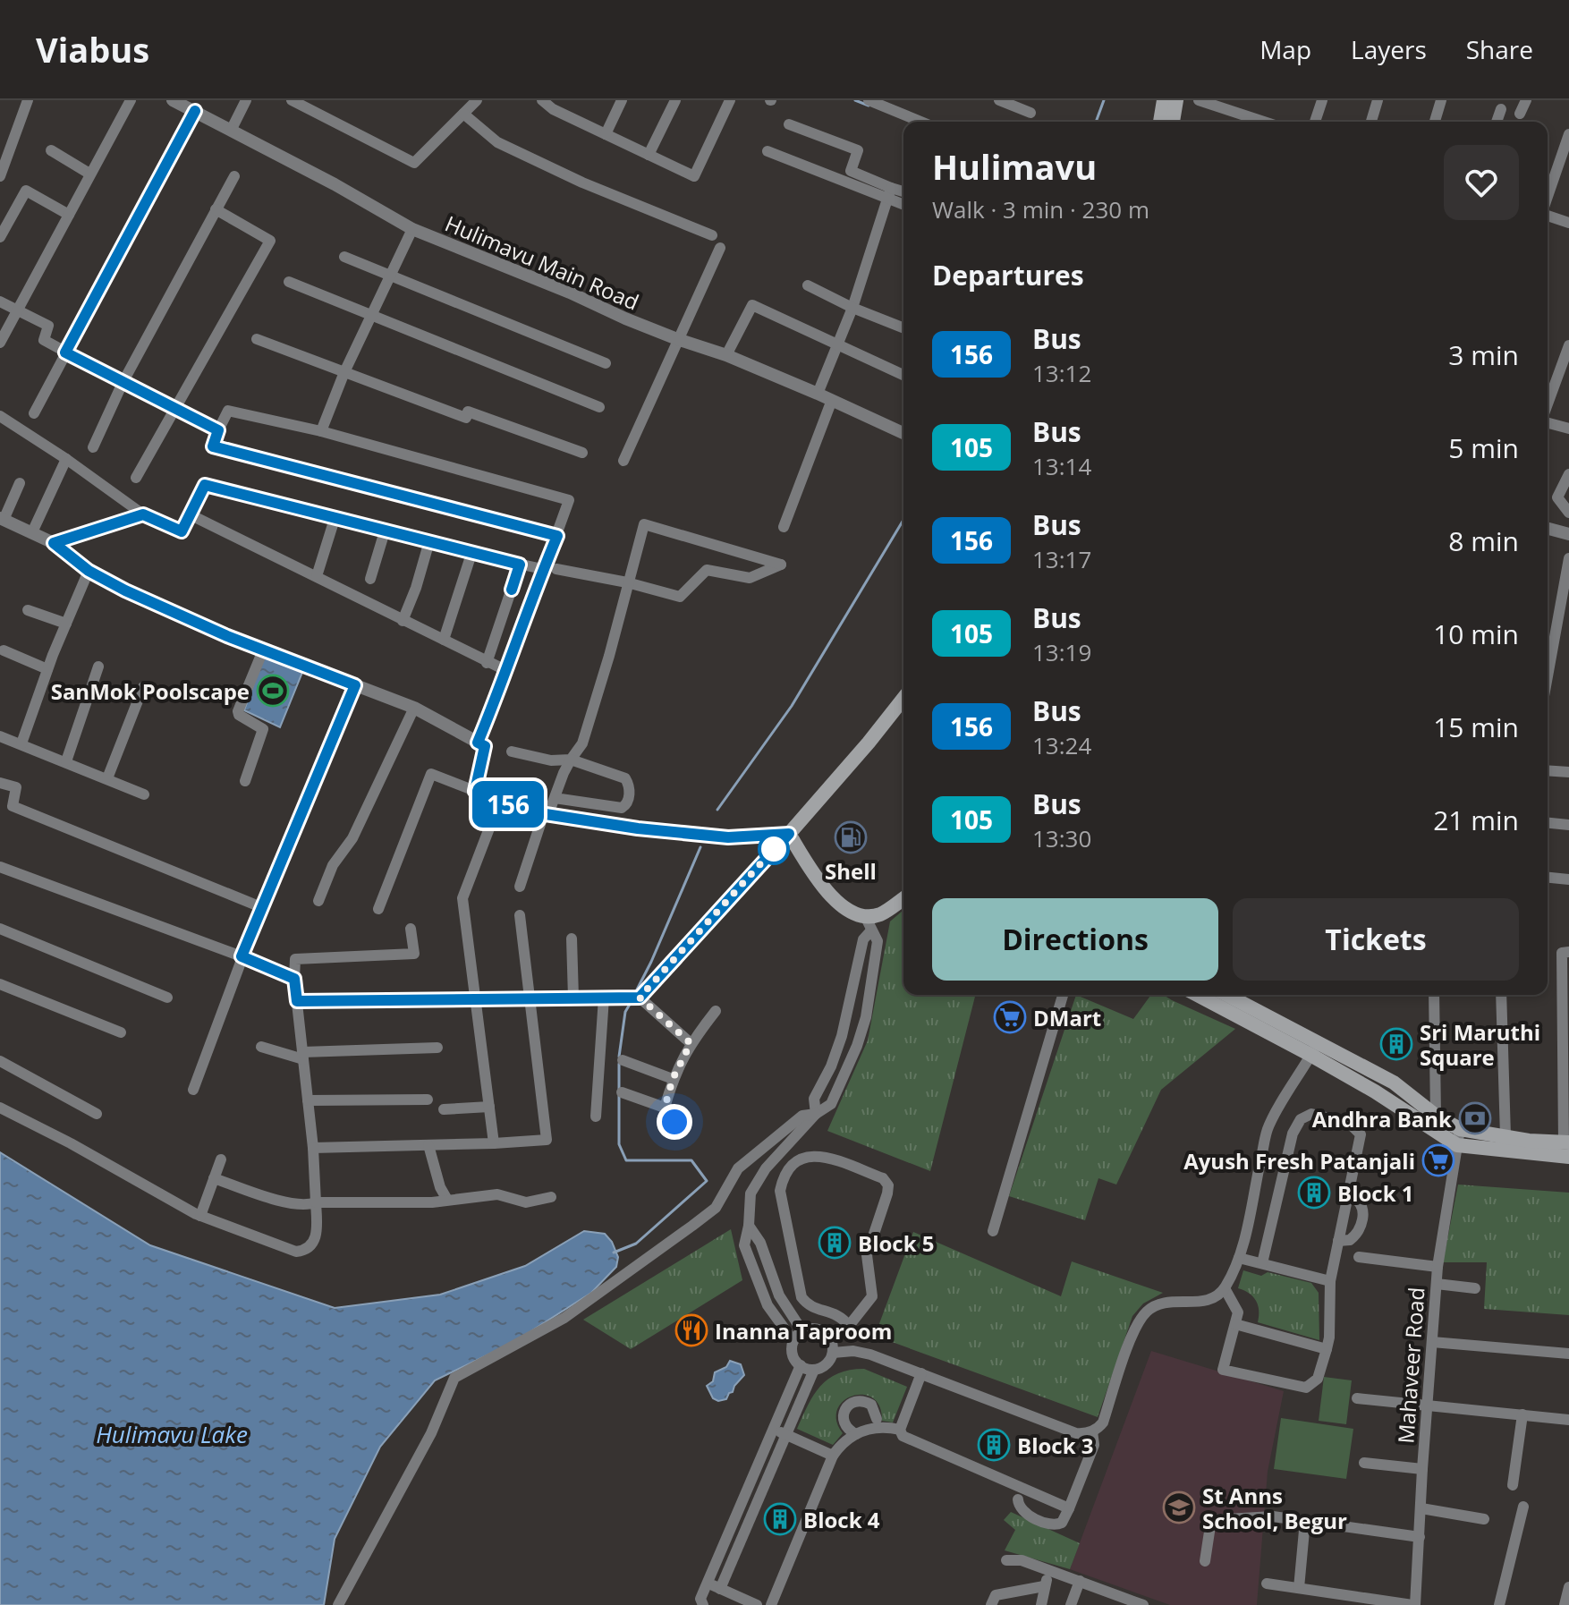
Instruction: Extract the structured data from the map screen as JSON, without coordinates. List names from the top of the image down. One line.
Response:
{"streets":{"street":["Hulimavu Main Road","Mahaveer Road"]},"water":["Hulimavu Lake"],"places":{"sports":["SanMok Poolscape"],"fuel station":["Shell"],"supermarket":["DMart","Ayush Fresh Patanjali"],"building":["Sri Maruthi Square","Block 1","Block 5","Block 3","Block 4"],"bank":["Andhra Bank"],"restaurant":["Inanna Taproom"],"school or university":["St Anns School, Begur"]},"lines":["bus line 156"],"page":{"header":"Viabus","nav":["Map","Layers","Share"],"on_map":"156","heading":[["Hulimavu","Walk · 3 min · 230 m"],"Departures"],"list":[{"mark":"156","name":"Bus","note":"13:12","value":"3 min"},{"mark":"105","name":"Bus","note":"13:14","value":"5 min"},{"mark":"156","name":"Bus","note":"13:17","value":"8 min"},{"mark":"105","name":"Bus","note":"13:19","value":"10 min"},{"mark":"156","name":"Bus","note":"13:24","value":"15 min"},{"mark":"105","name":"Bus","note":"13:30","value":"21 min"}],"buttons":["Directions","Tickets"]}}
